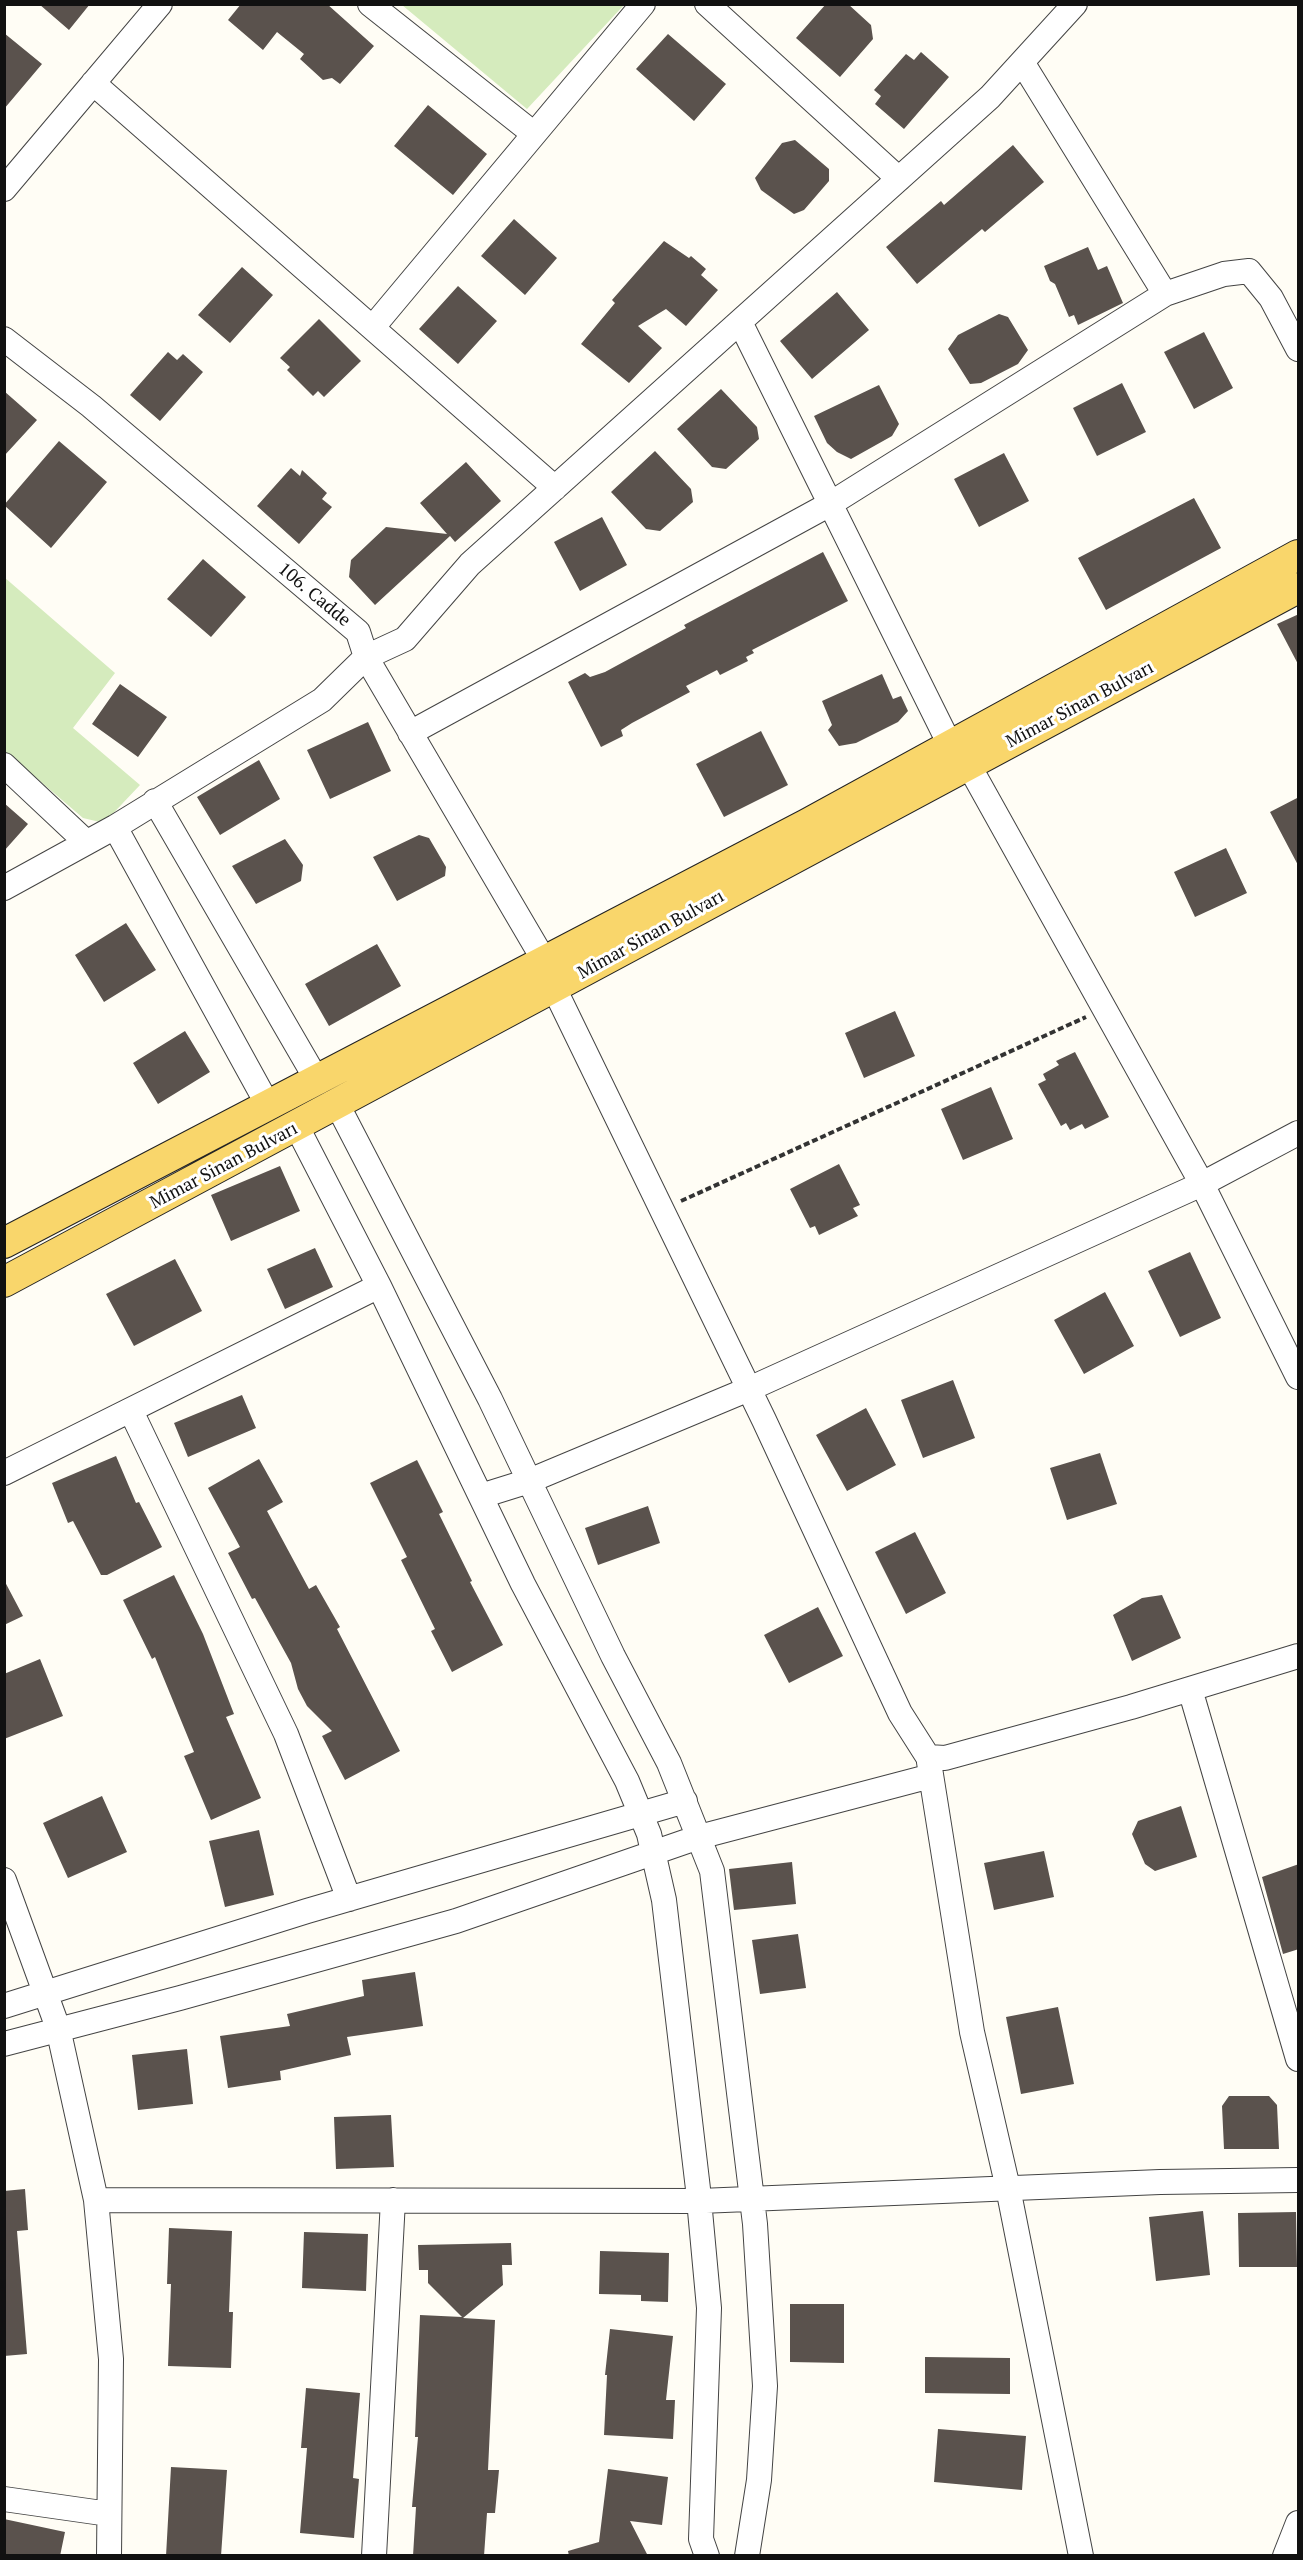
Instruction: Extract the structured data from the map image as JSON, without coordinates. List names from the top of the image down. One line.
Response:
{"streets":{"main road":["Mimar Sinan Bulvarı"],"street":["106. Cadde"]},"crossings":[["106. Cadde","Mimar Sinan Bulvarı"]]}
